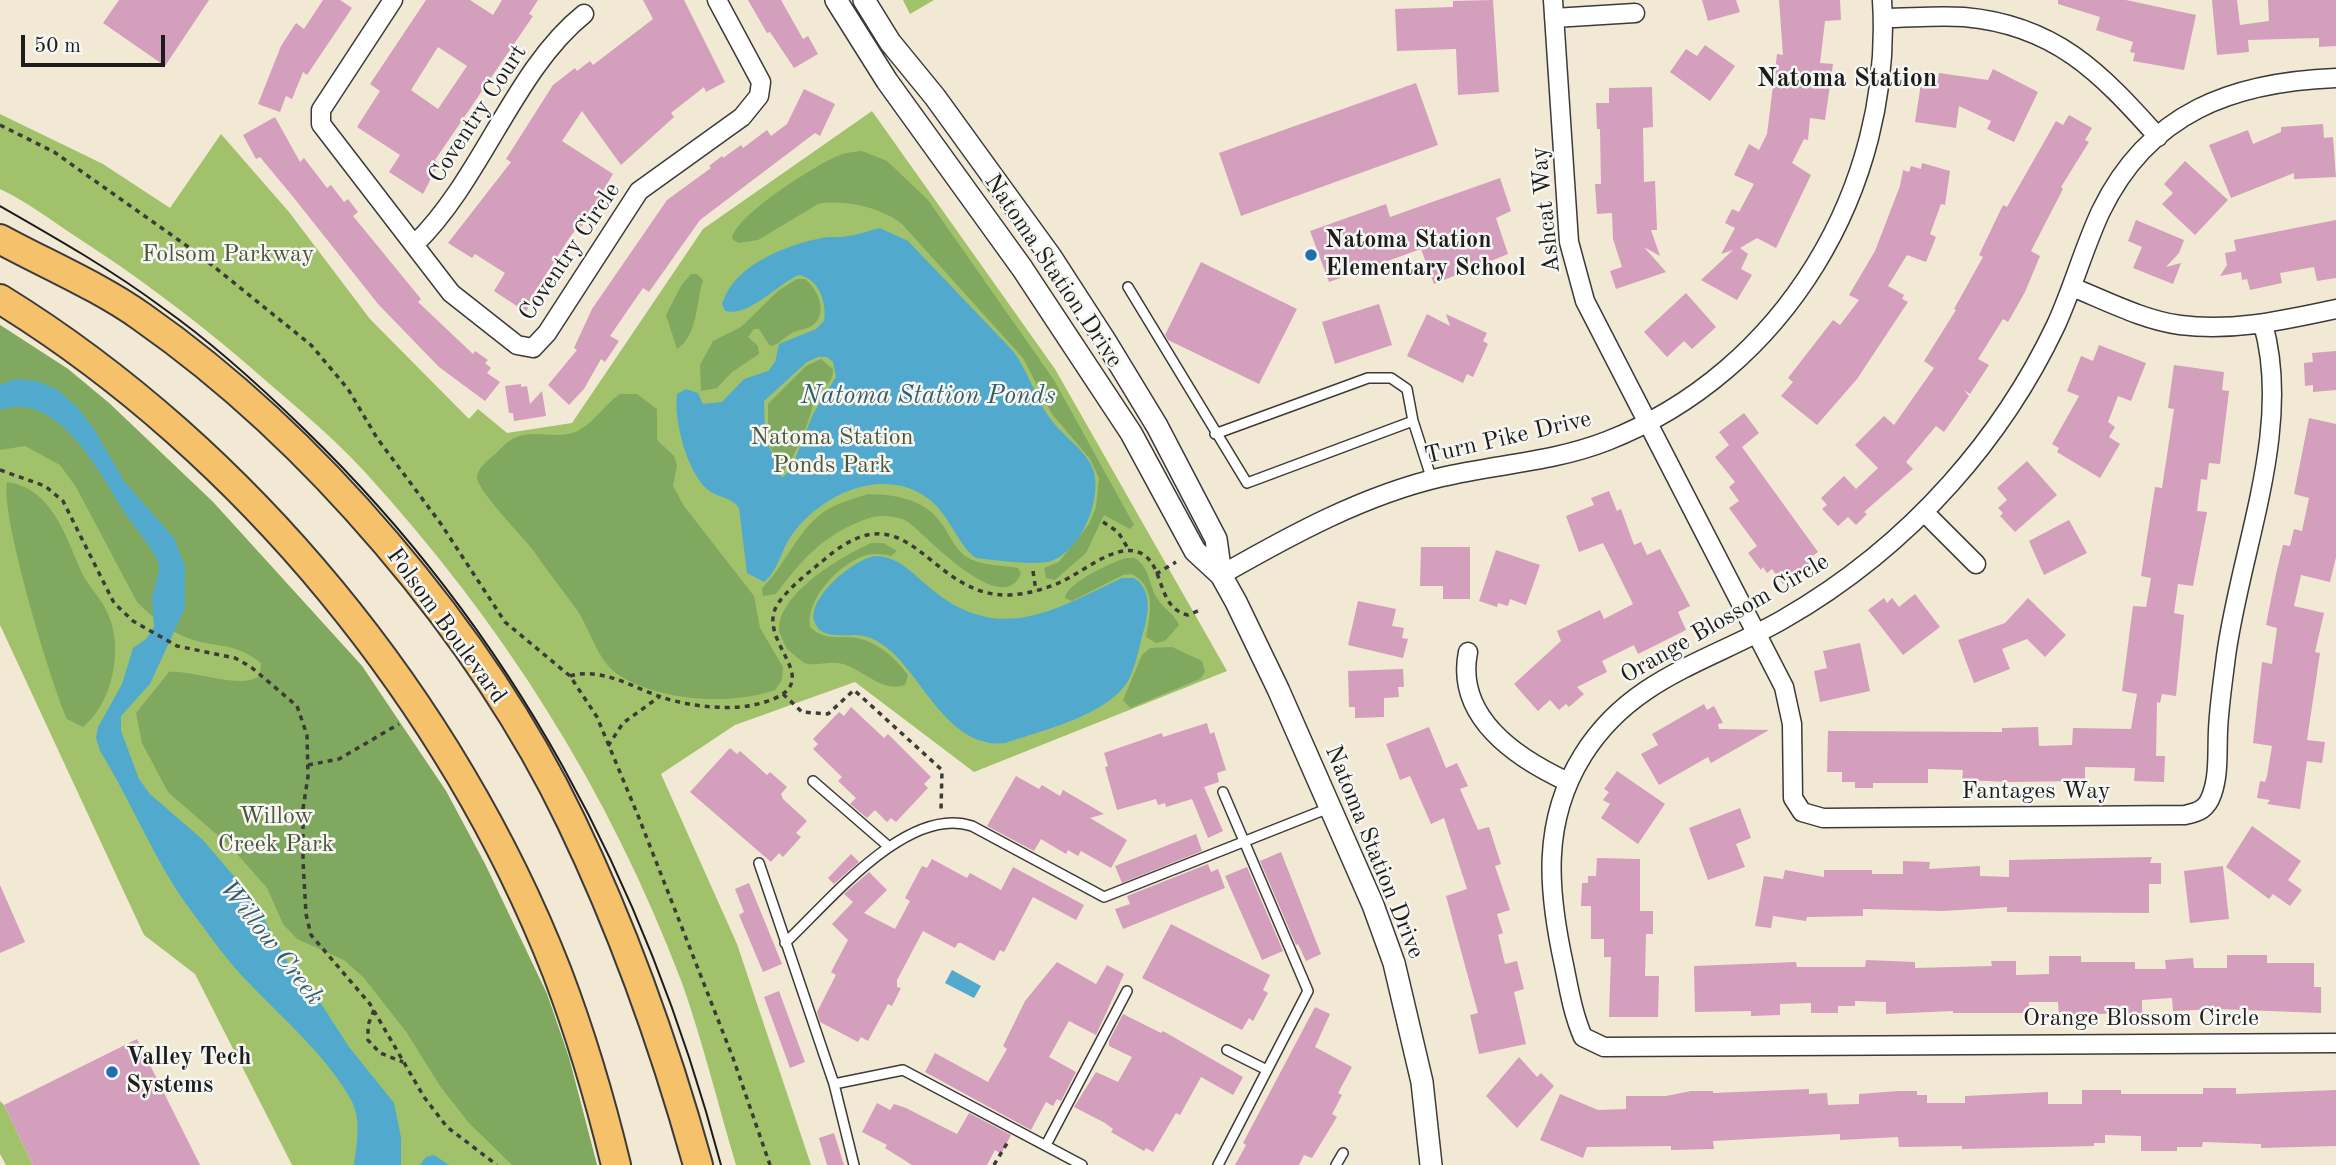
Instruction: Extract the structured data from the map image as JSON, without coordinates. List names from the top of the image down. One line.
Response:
{"streets":{"main road":["Folsom Boulevard"],"street":["Coventry Court","Ashcat Way","Coventry Circle","Natoma Station Drive","Turn Pike Drive","Orange Blossom Circle","Fantages Way"]},"crossings":[["Coventry Court","Coventry Circle"],["Ashcat Way","Turn Pike Drive"],["Ashcat Way","Fantages Way"],["Natoma Station Drive","Turn Pike Drive"],["Turn Pike Drive","Fantages Way"],["Orange Blossom Circle","Fantages Way"]],"districts":["Natoma Station"],"water":["Natoma Station Ponds","Willow Creek"],"parks":["Folsom Parkway","Natoma Station Ponds Park","Willow Creek Park"],"places":["Natoma Station Elementary School","Valley Tech Systems"],"scale_bar":"50 m"}
